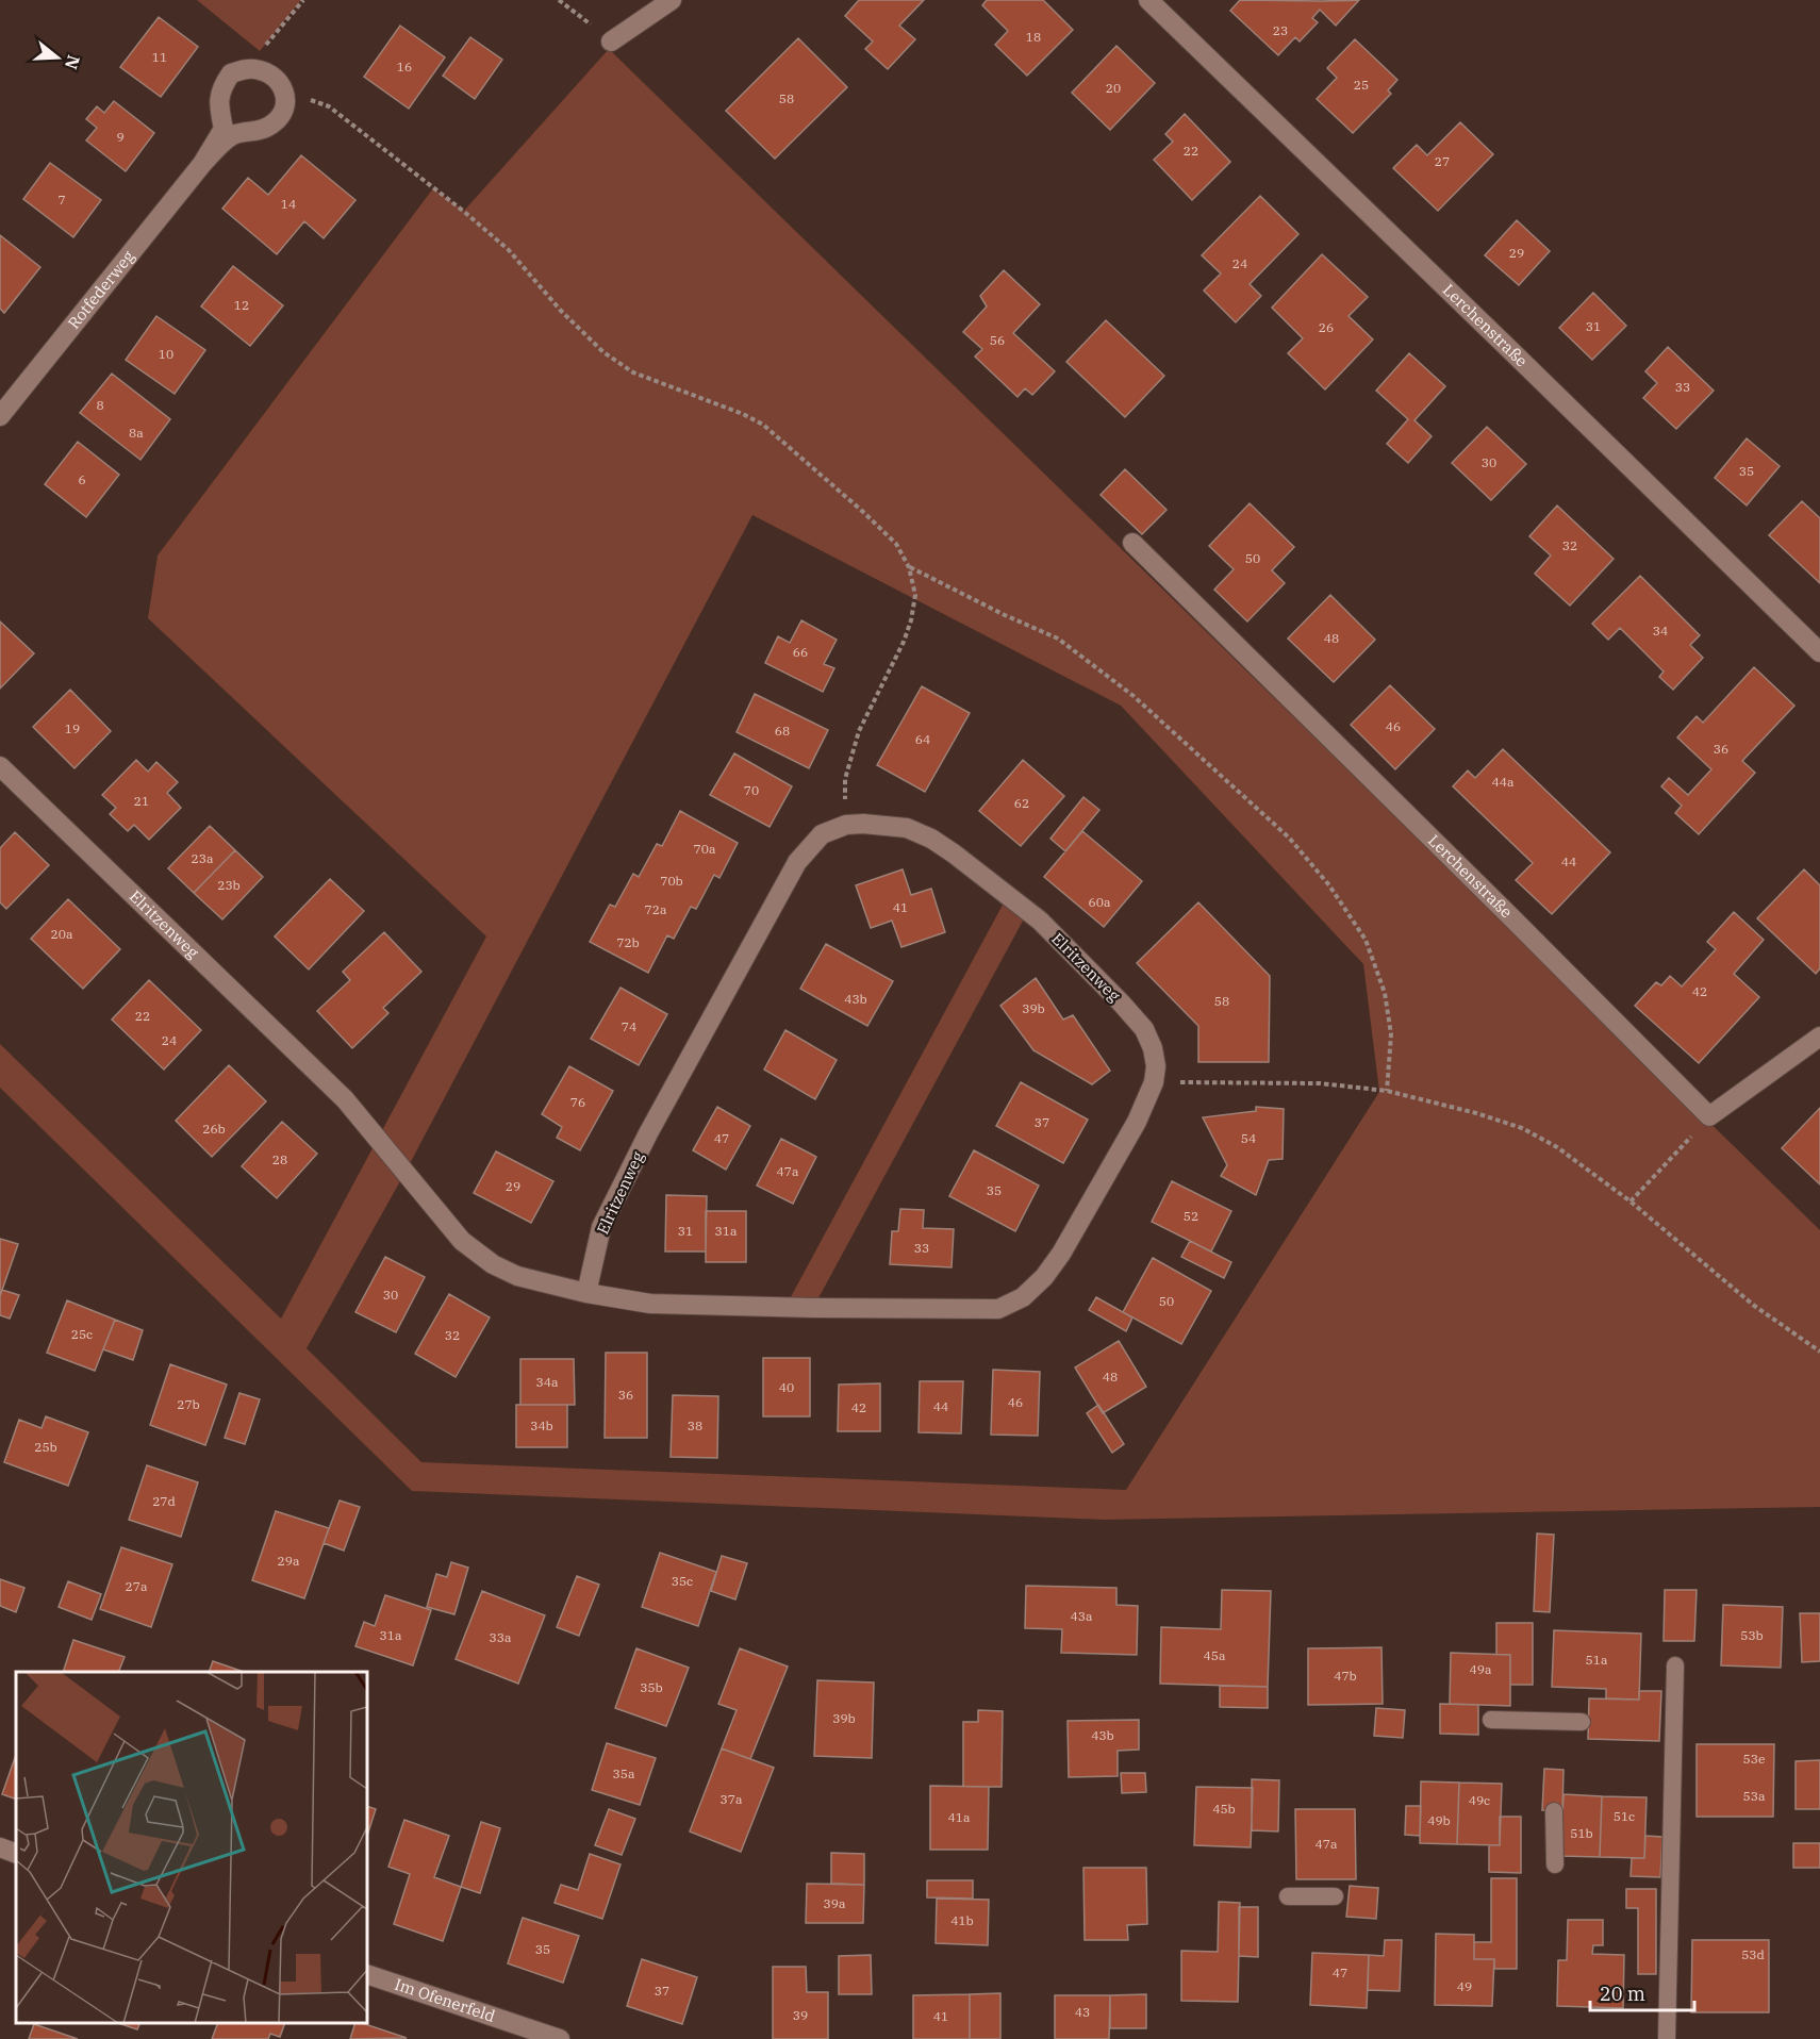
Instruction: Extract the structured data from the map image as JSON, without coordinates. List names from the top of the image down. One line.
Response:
{"streets":{"street":["Rotfederweg","Lerchenstraße","Elritzenweg","Im Ofenerfeld"]},"house_numbers":["23","18","11","16","25","20","58","9","22","27","7","14","29","24","12","31","26","56","10","33","8","8a","30","35","6","32","50","34","48","66","46","19","68","64","36","44a","70","21","62","70a","23a","44","70b","23b","60a","41","72a","20a","72b","42","43b","58","39b","22","74","24","76","37","26b","47","54","28","47a","29","35","52","31","31a","33","30","50","25c","32","48","34a","40","36","46","27b","44","42","34b","38","25b","27d","29a","35c","27a","43a","31a","53b","33a","45a","51a","49a","47b","35b","39b","43b","53e","35a","53a","37a","49c","45b","51c","41a","49b","51b","47a","39a","41b","35","53d","47","49","37","43","39","41"],"scale_bar":"20 m","north":"right"}
